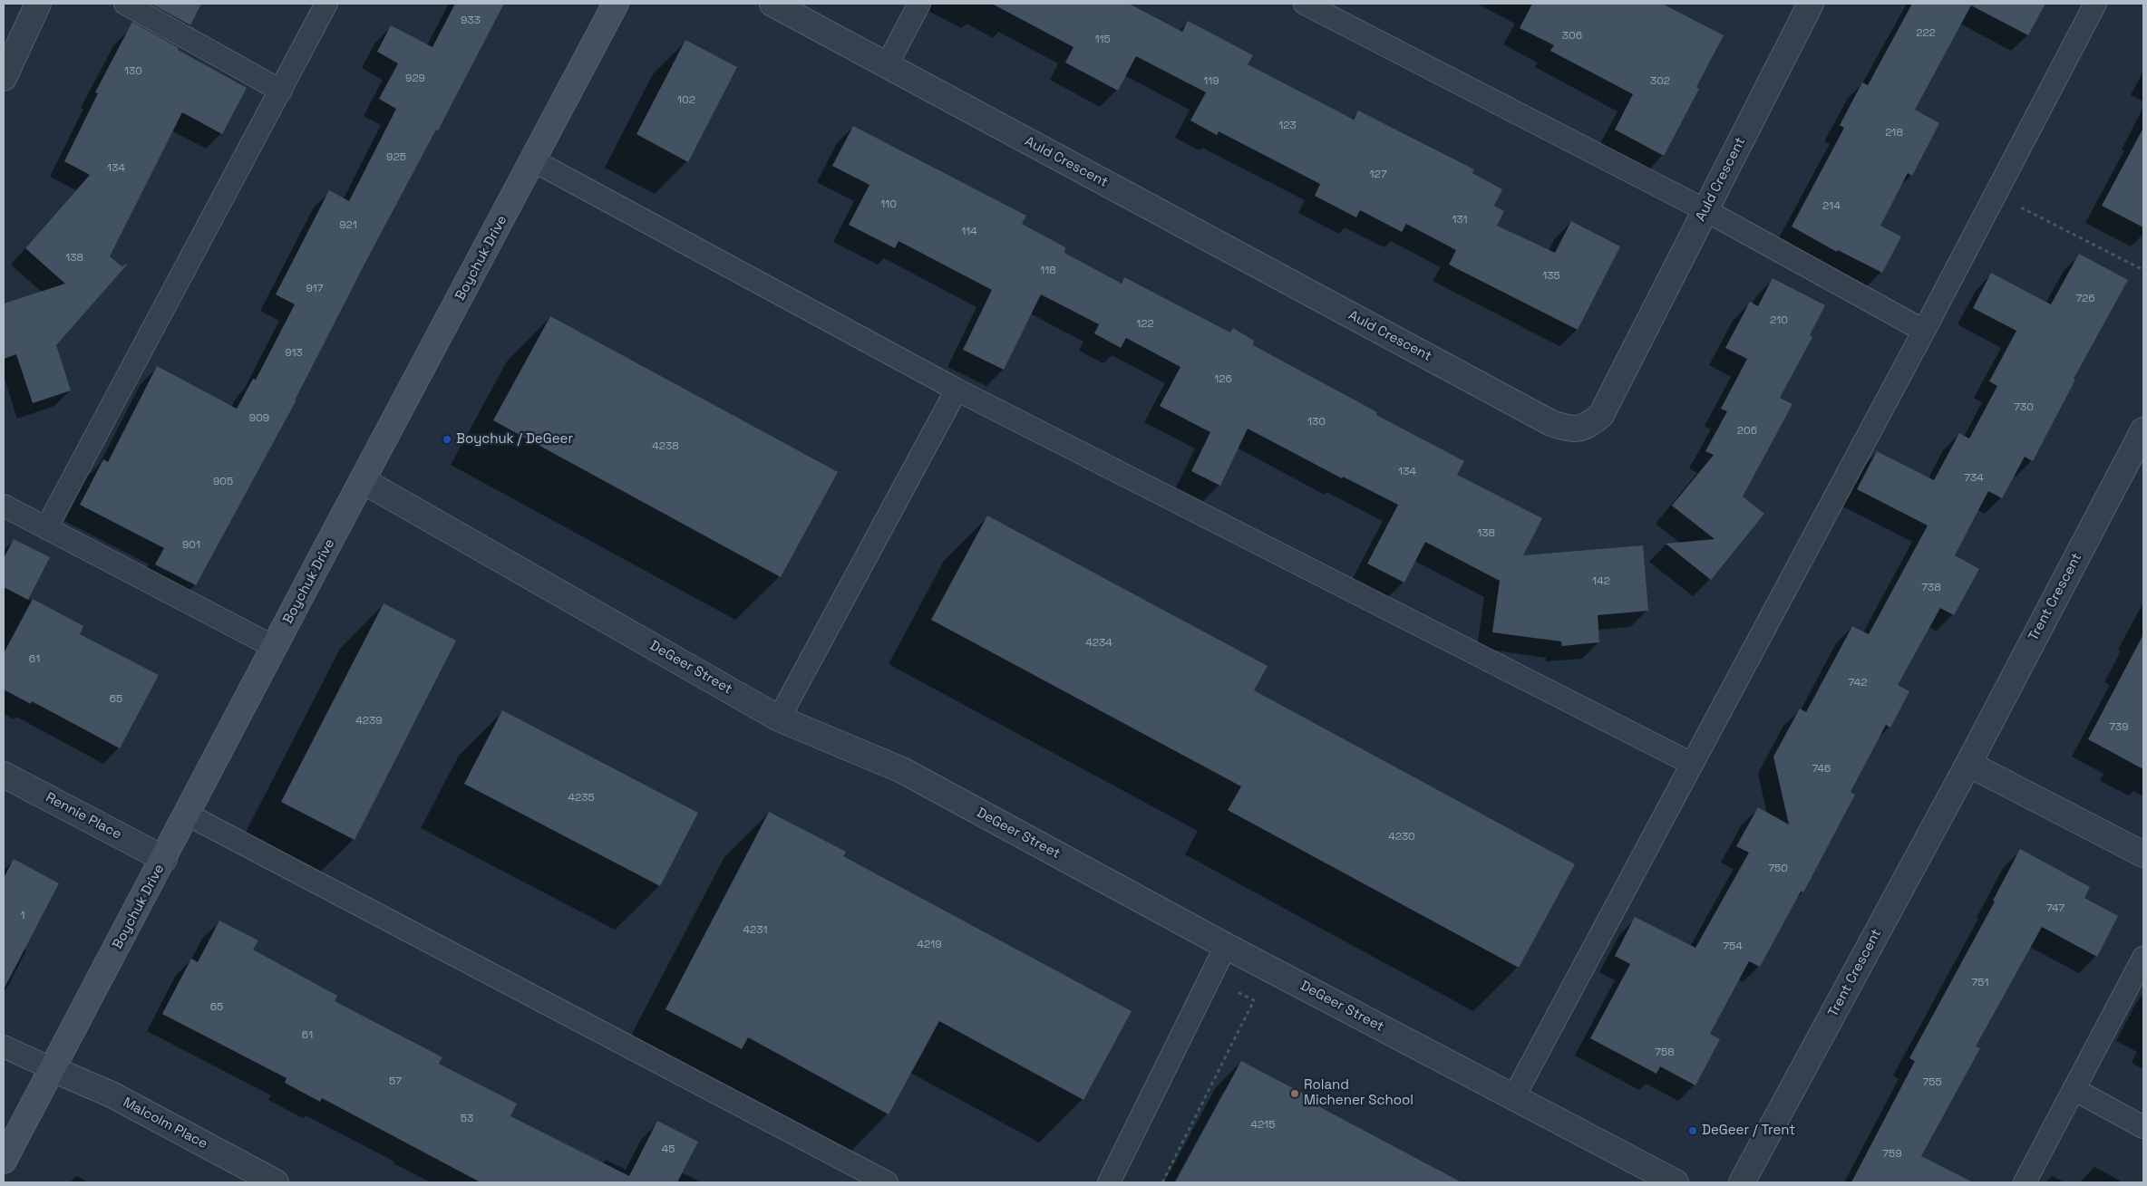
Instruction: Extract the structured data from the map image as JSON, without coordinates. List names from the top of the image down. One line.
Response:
{"streets":{"street":["Auld Crescent","Boychuk Drive","Trent Crescent","DeGeer Street","Rennie Place","Malcolm Place"]},"crossings":[["Boychuk Drive","DeGeer Street"],["Boychuk Drive","Rennie Place"],["Boychuk Drive","Malcolm Place"]],"places":["Boychuk / DeGeer","Roland Michener School","DeGeer / Trent"],"house_numbers":["933","222","306","115","130","929","119","302","102","123","218","925","134","127","110","214","131","921","114","138","118","135","917","726","210","122","913","126","730","909","130","206","4238","134","734","905","138","901","142","738","4234","61","742","65","4239","739","746","4235","4230","750","747","1","4231","4219","754","751","65","61","758","57","755","53","4215","45","759"]}
